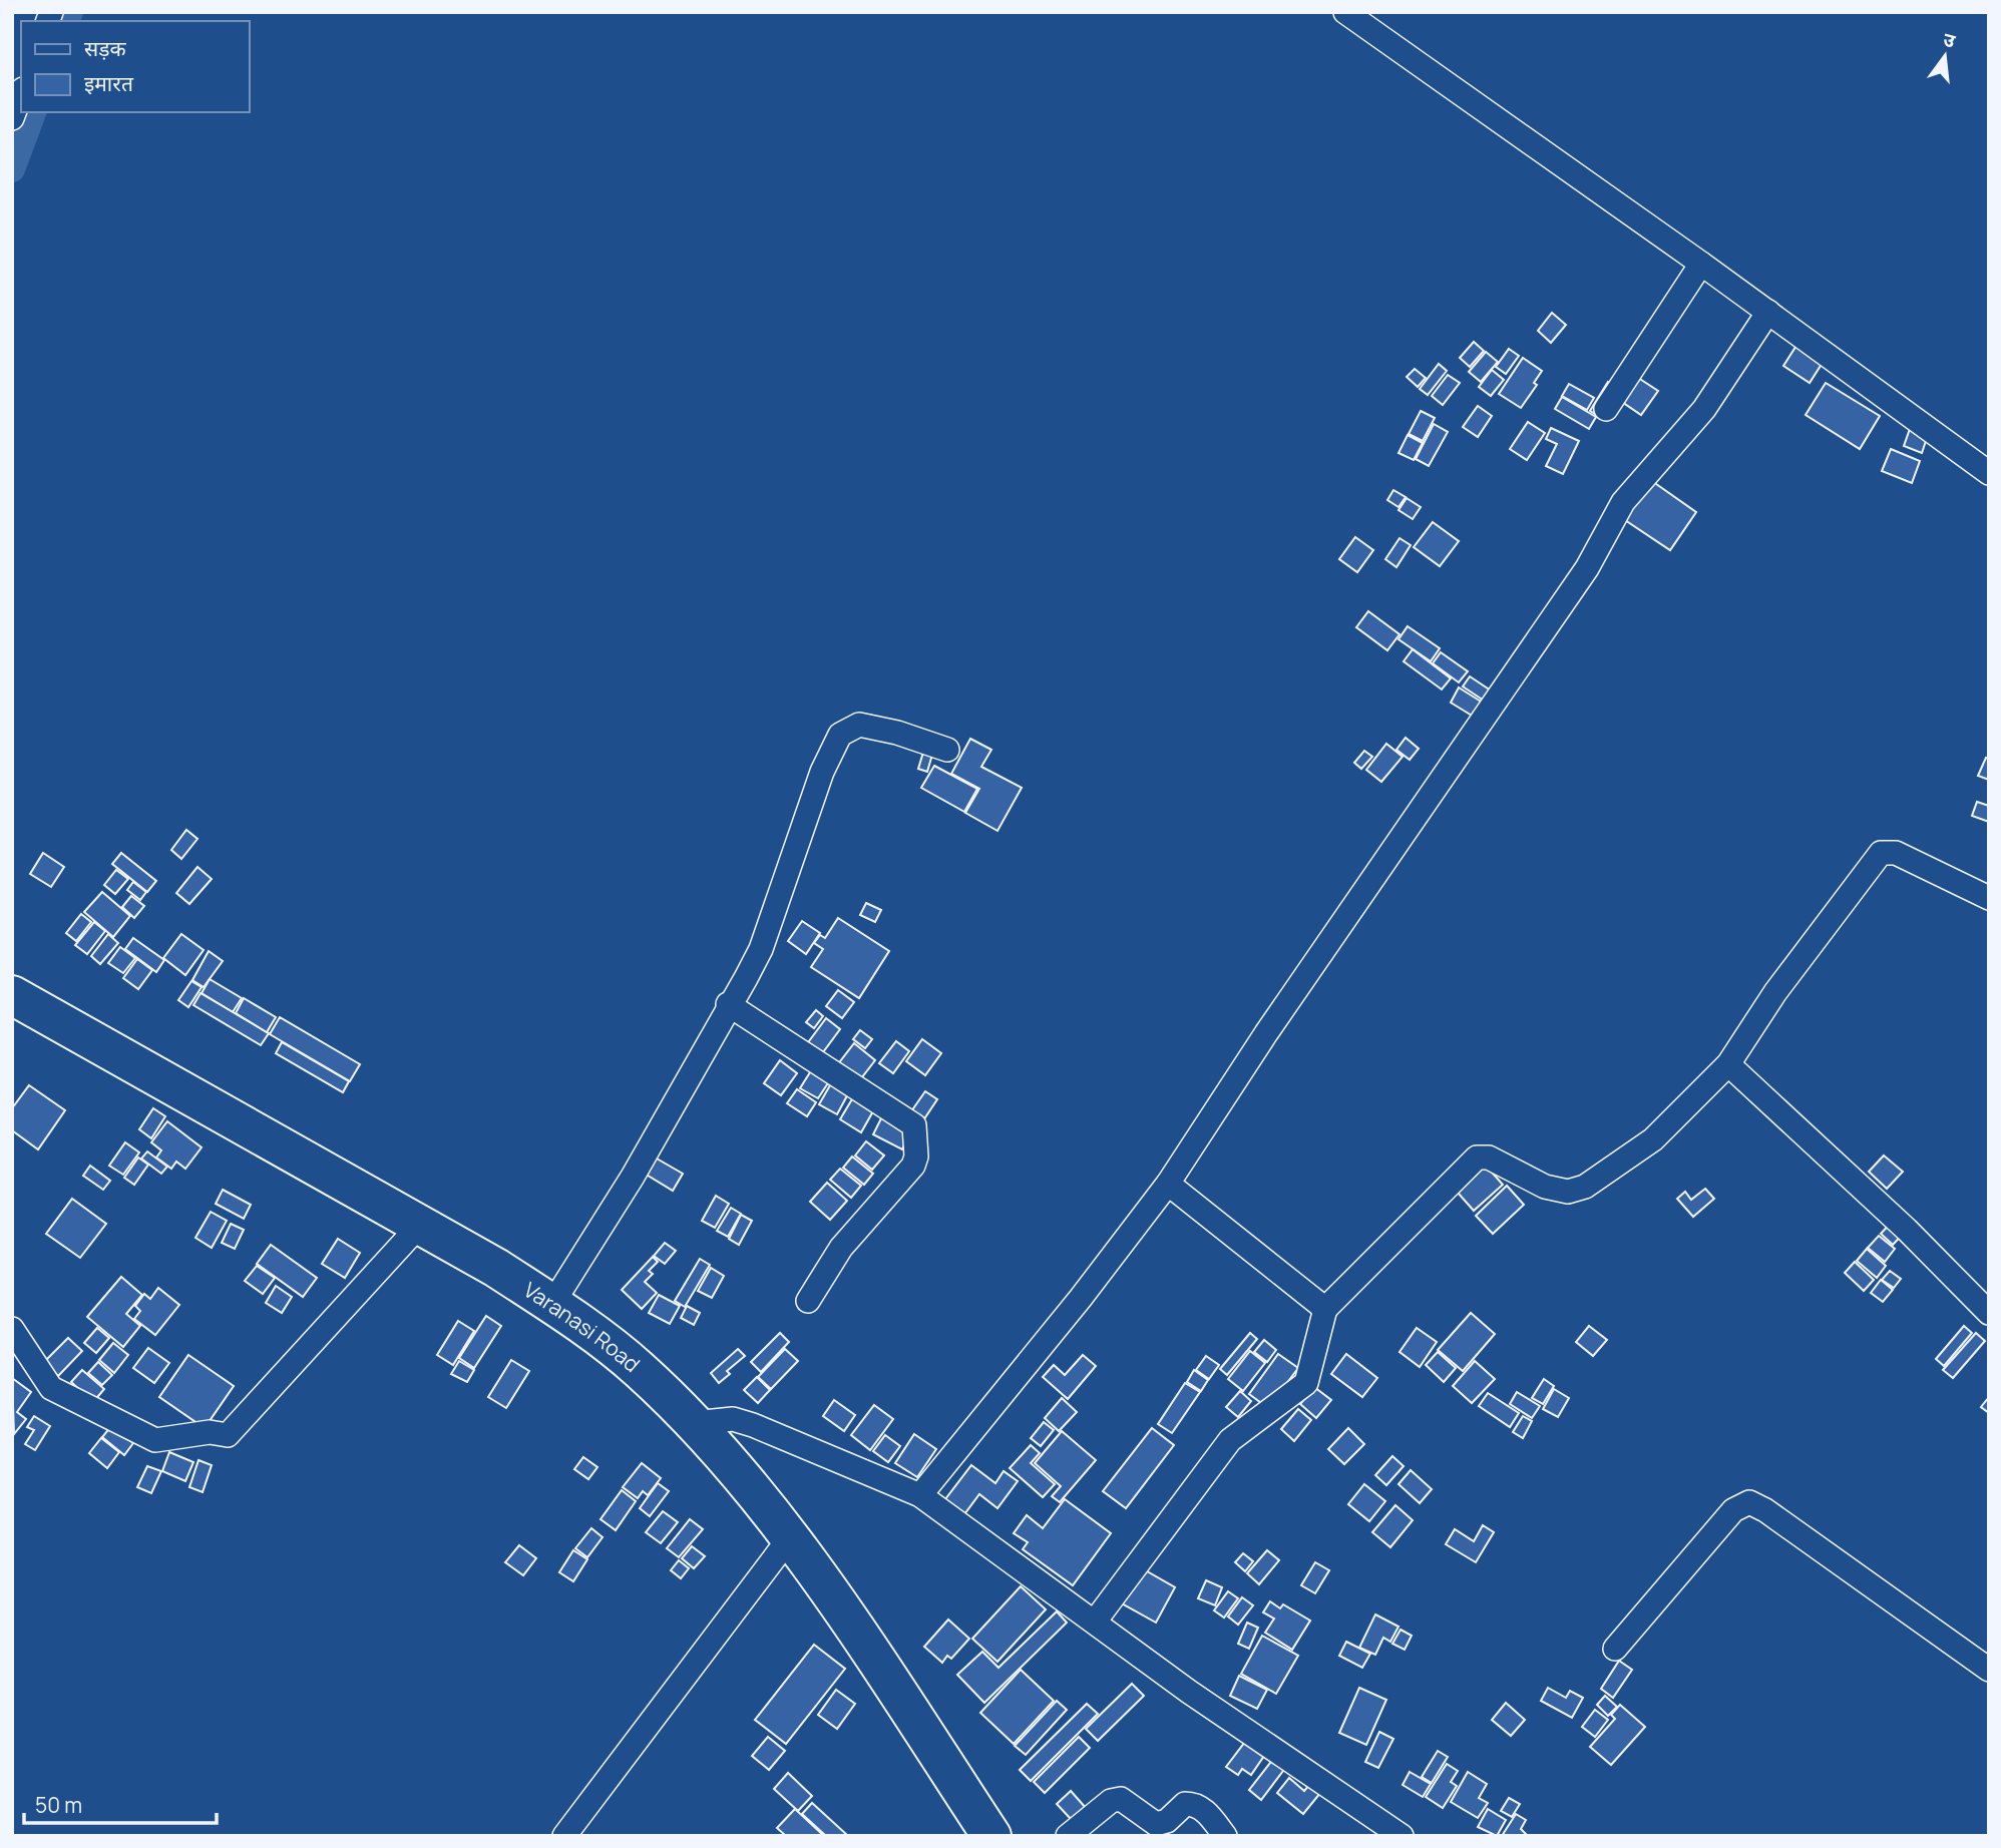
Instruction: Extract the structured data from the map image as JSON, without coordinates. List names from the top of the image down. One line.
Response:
{"streets":{"highway":["Varanasi Road"]},"legend":["सड़क","इमारत"],"scale_bar":"50 m","north":"top"}
